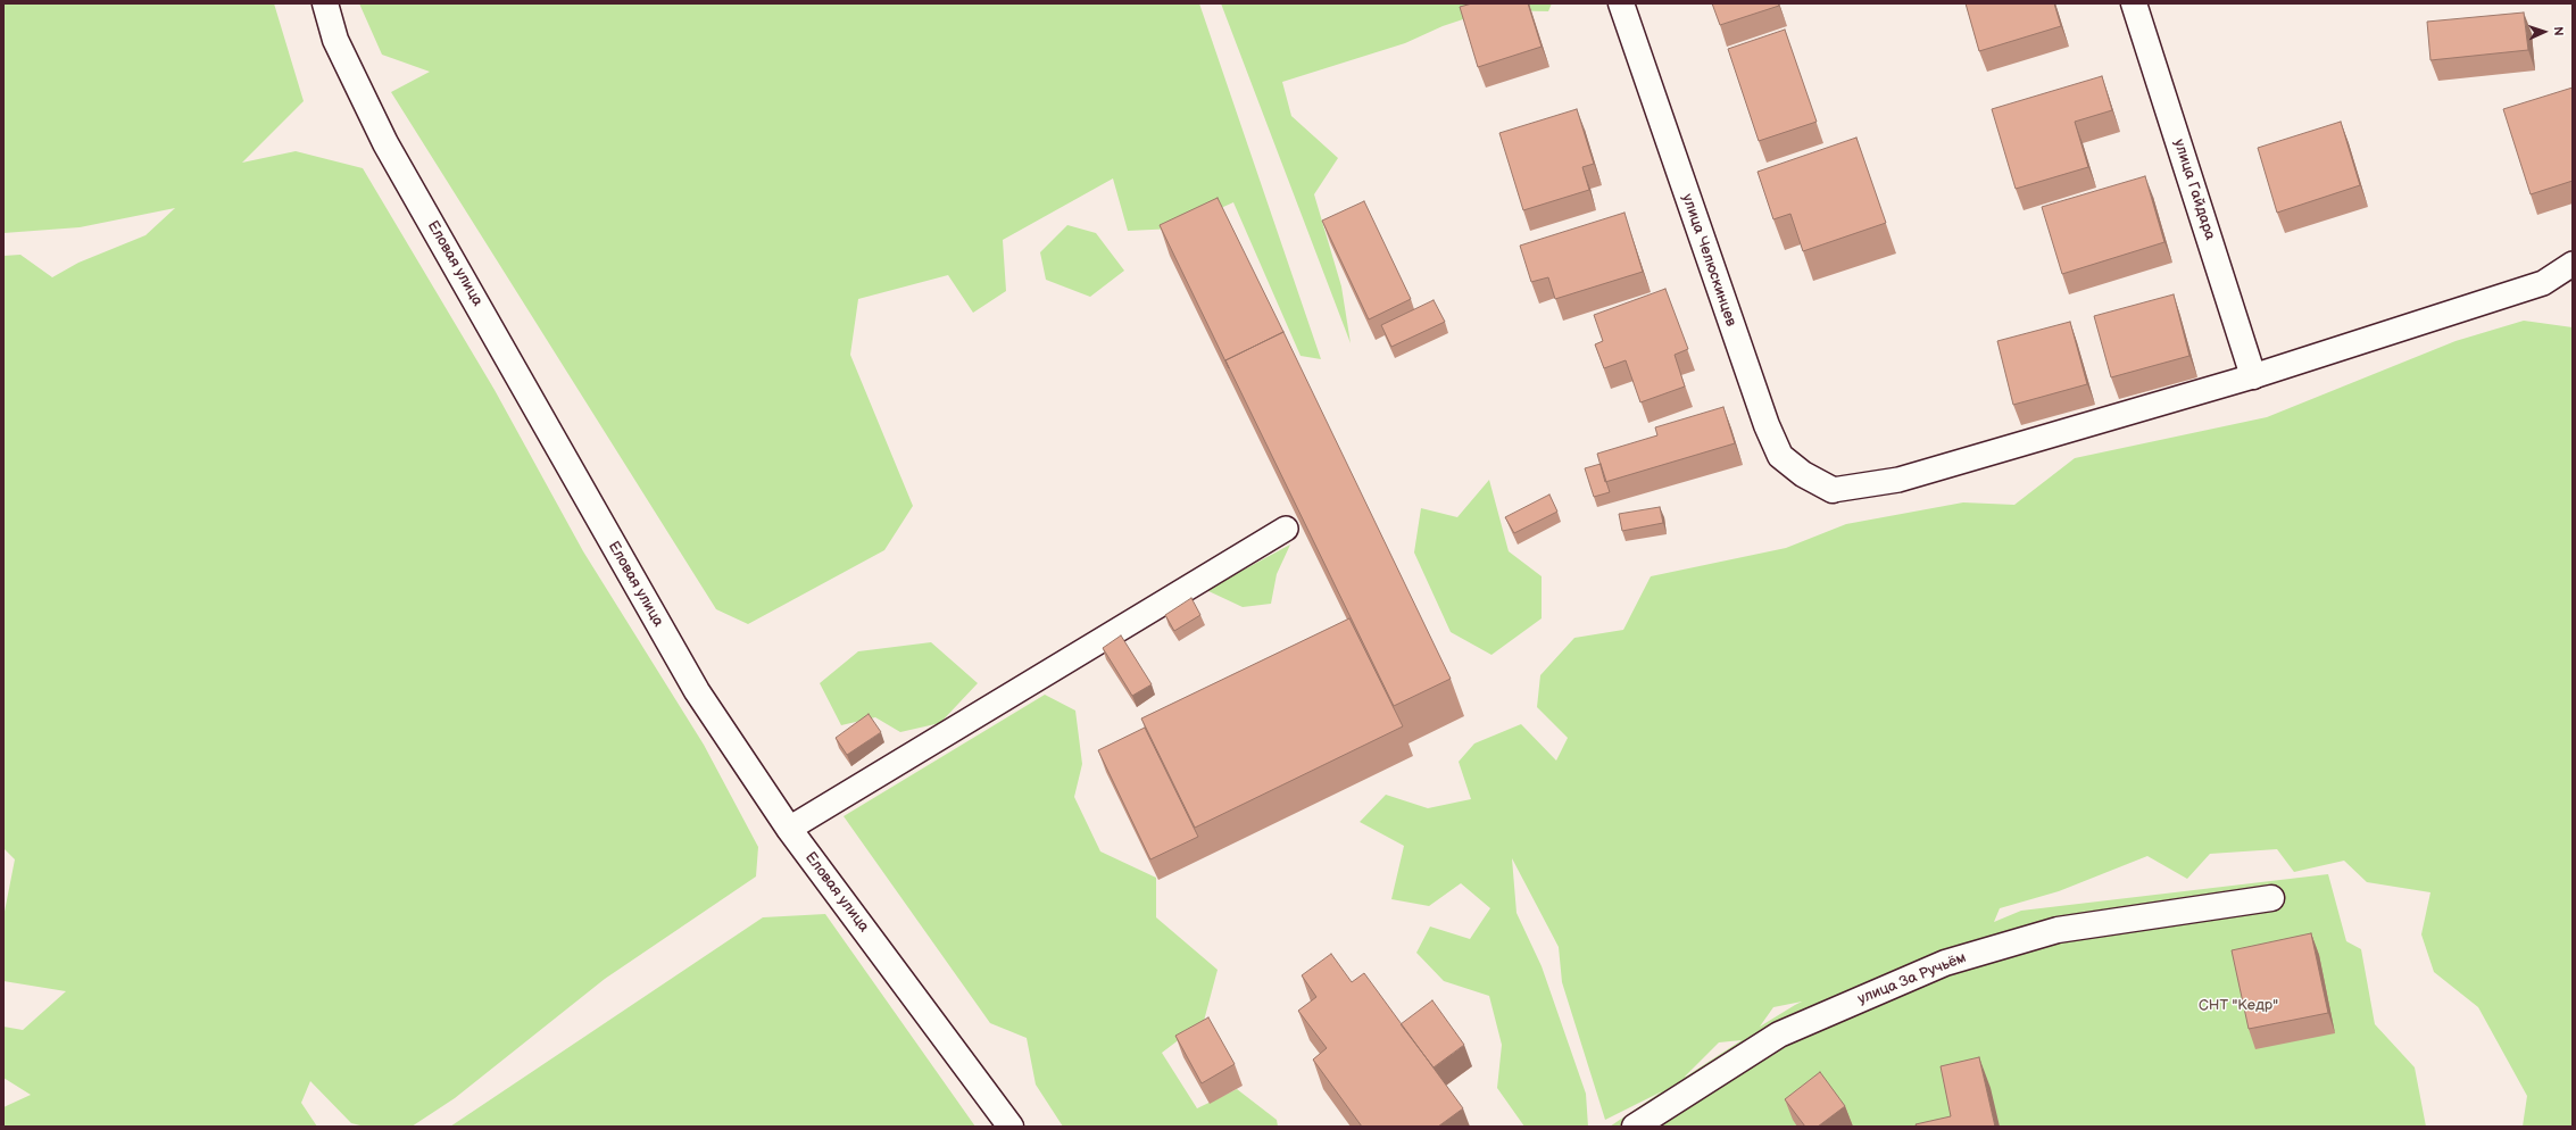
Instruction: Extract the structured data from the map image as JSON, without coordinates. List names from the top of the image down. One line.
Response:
{"streets":{"street":["улица Гайдара","улица Челюскинцев","Еловая улица","улица За Ручьём"]},"parks":["СНТ \"Кедр\""],"north":"right"}
